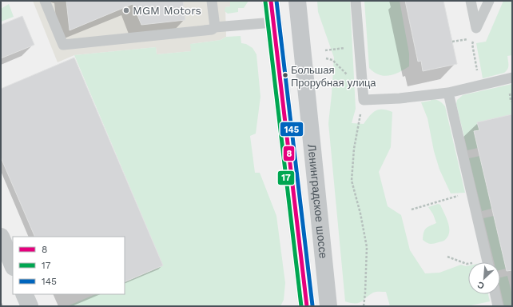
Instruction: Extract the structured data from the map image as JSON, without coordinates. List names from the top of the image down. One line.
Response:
{"streets":{"main road":["Ленинградское шоссе"]},"places":["MGM Motors","Большая Прорубная улица"],"lines":["transit line 8","transit line 145","transit line 17"],"legend":["8","17","145"],"north":"bottom left"}
